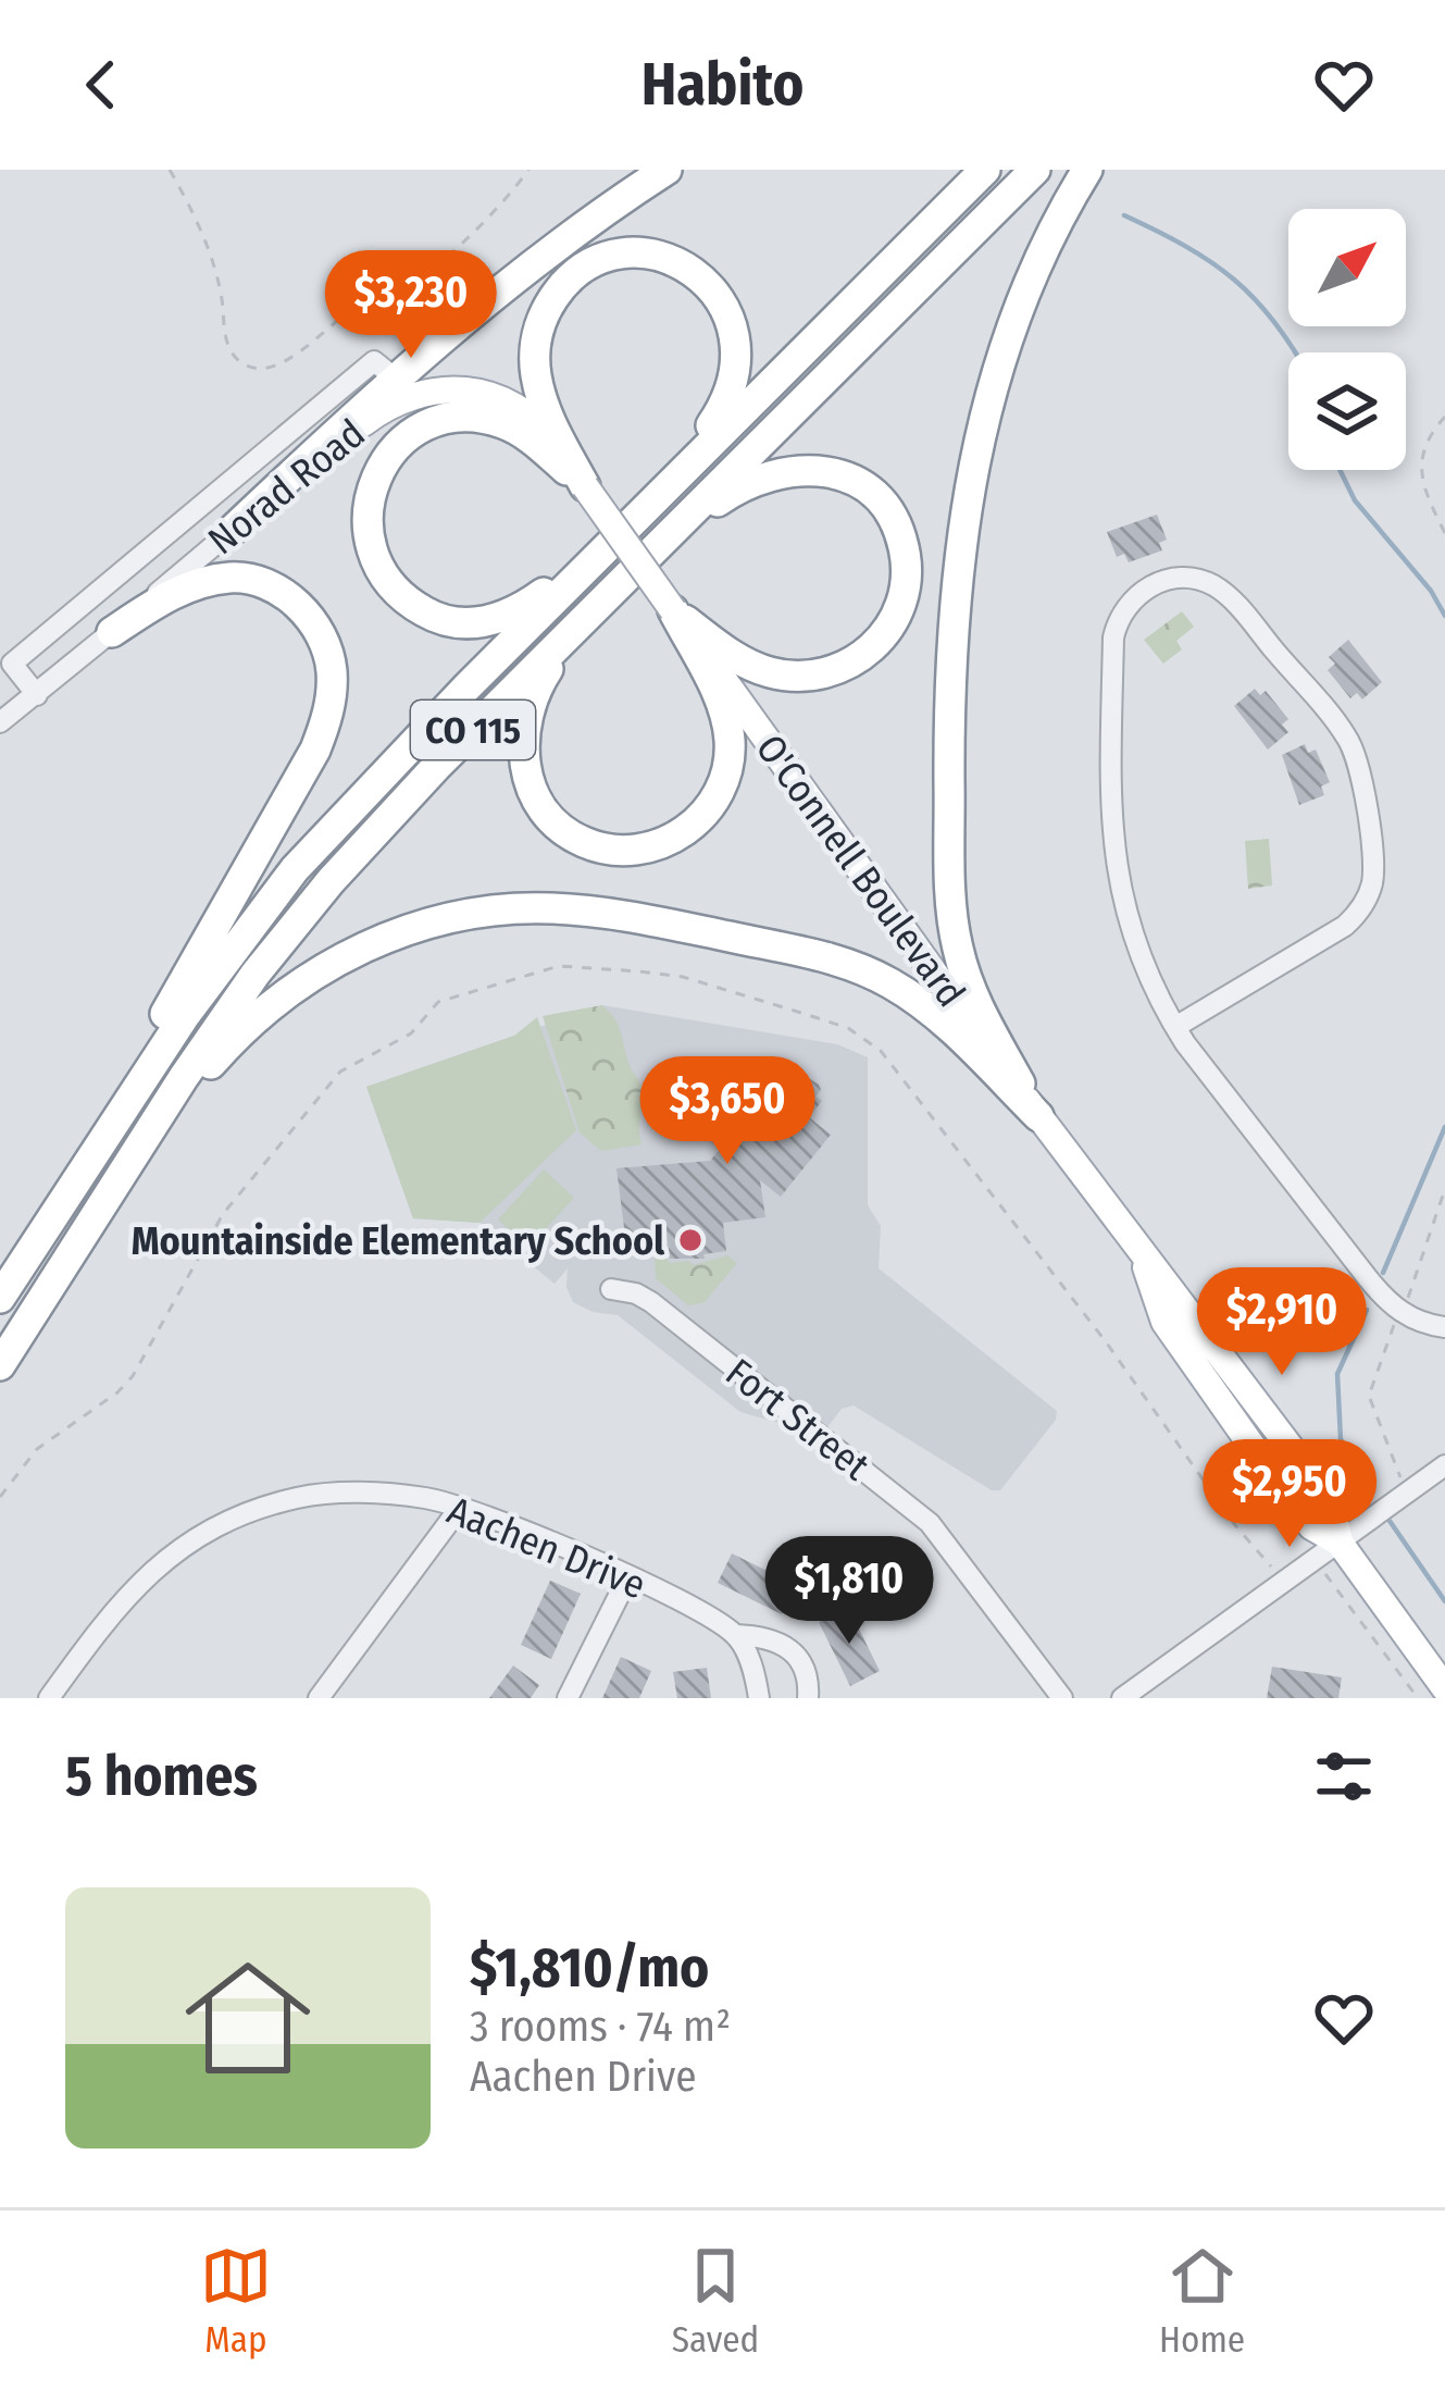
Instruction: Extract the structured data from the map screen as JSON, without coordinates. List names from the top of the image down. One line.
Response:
{"streets":{"highway":["CO 115"],"main road":["Norad Road","O'Connell Boulevard"],"street":["Fort Street","Aachen Drive"]},"crossings":[["Norad Road","O'Connell Boulevard"]],"places":["Mountainside Elementary School"],"north":"top right","page":{"header":"Habito","price":["$3,230","$3,650","$2,910","$2,950","$1,810"],"heading":"5 homes","list":[{"name":"$1,810/mo","note":"3 rooms · 74 m² · Aachen Drive"}],"tabs":["Map","Saved","Home"]}}
